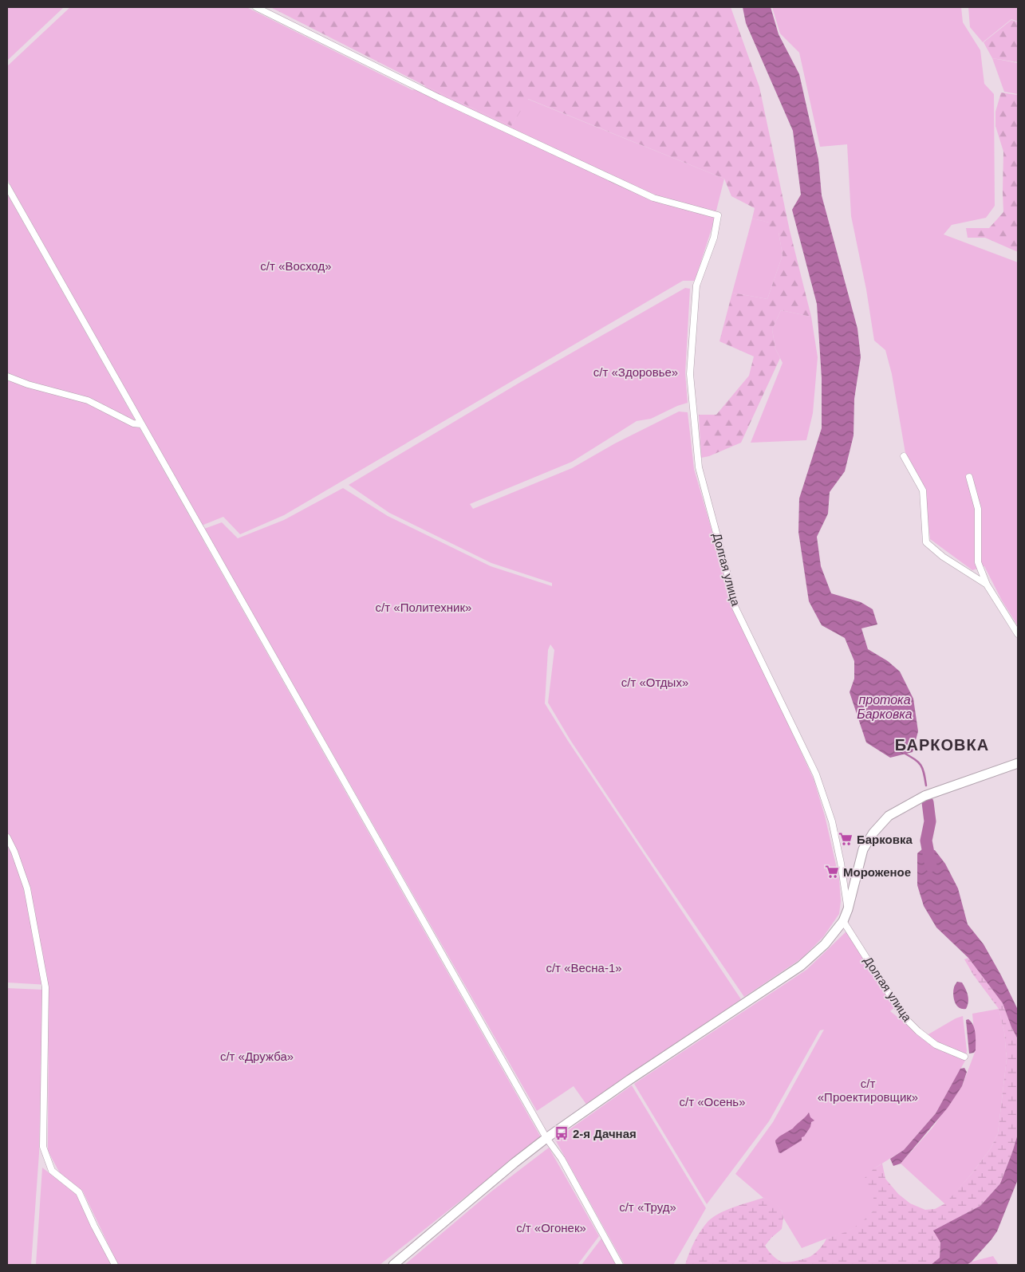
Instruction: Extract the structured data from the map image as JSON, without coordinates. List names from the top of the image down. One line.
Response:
{"streets":{"street":["Долгая улица"]},"districts":["БАРКОВКА"],"water":["протока Барковка"],"parks":["с/т «Восход»","с/т «Здоровье»","с/т «Политехник»","с/т «Отдых»","с/т «Весна-1»","с/т «Дружба»","с/т «Проектировщик»","с/т «Осень»","с/т «Труд»","с/т «Огонек»"],"places":{"supermarket":["Барковка","Мороженое"],"bus stop":["2-я Дачная"]}}
